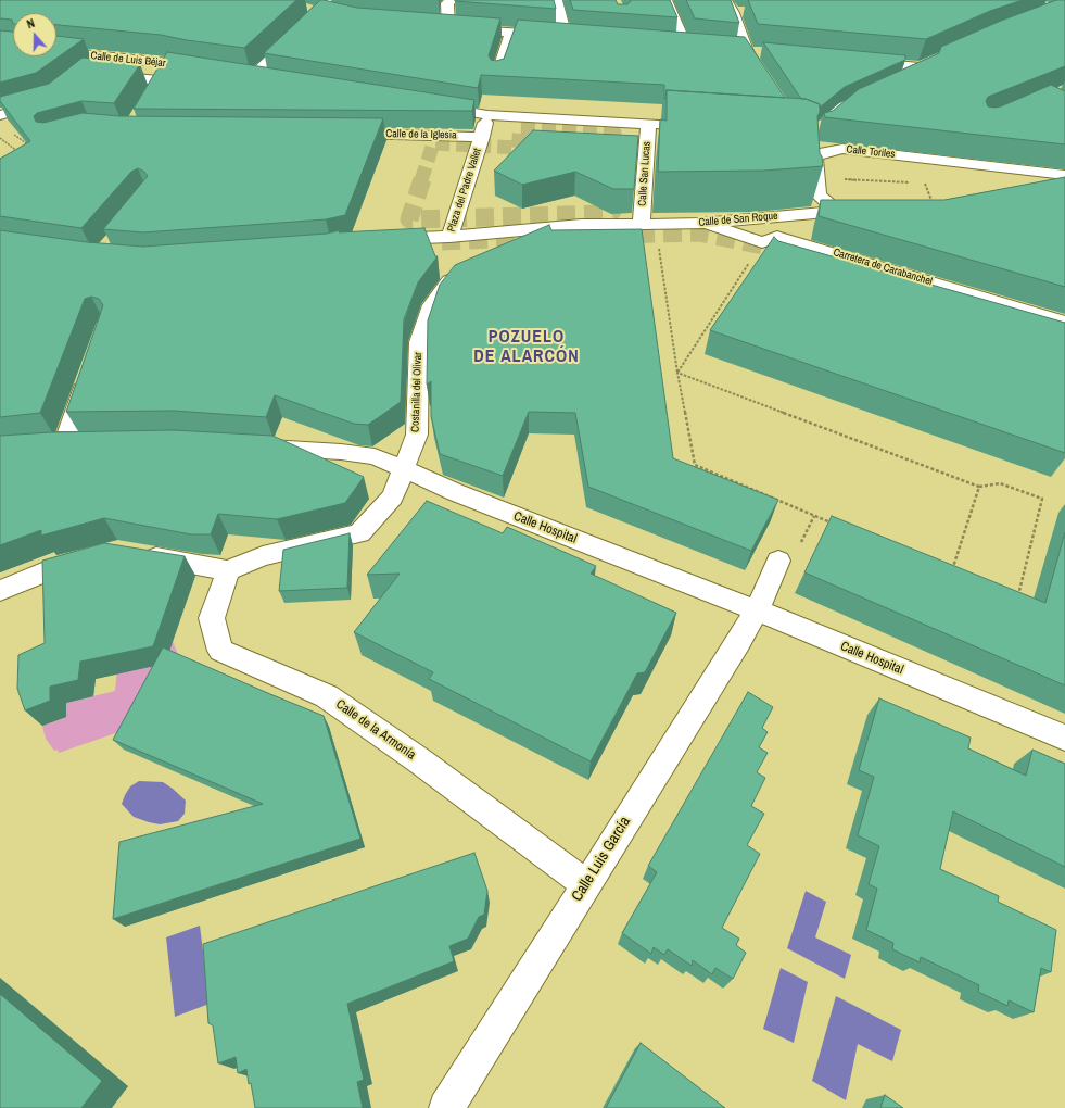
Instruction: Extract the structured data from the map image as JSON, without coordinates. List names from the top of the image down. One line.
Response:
{"streets":{"street":["Calle de Luis Béjar","Calle de la Iglesia","Calle Toriles","Calle San Lucas","Plaza del Padre Vallet","Calle de San Roque","Carretera de Carabanchel","Costanilla del Olivar","Calle Hospital","Calle de la Armonía","Calle Luis García"]},"crossings":[["Calle de la Iglesia","Plaza del Padre Vallet"],["Calle Toriles","Calle de San Roque"],["Calle San Lucas","Plaza del Padre Vallet"],["Calle San Lucas","Calle de San Roque"],["Plaza del Padre Vallet","Calle de San Roque"],["Calle de San Roque","Carretera de Carabanchel"],["Costanilla del Olivar","Calle Hospital"],["Costanilla del Olivar","Calle de la Armonía"],["Calle Hospital","Calle Luis García"],["Calle de la Armonía","Calle Luis García"]],"districts":["POZUELO DE ALARCÓN"],"north":"top"}
